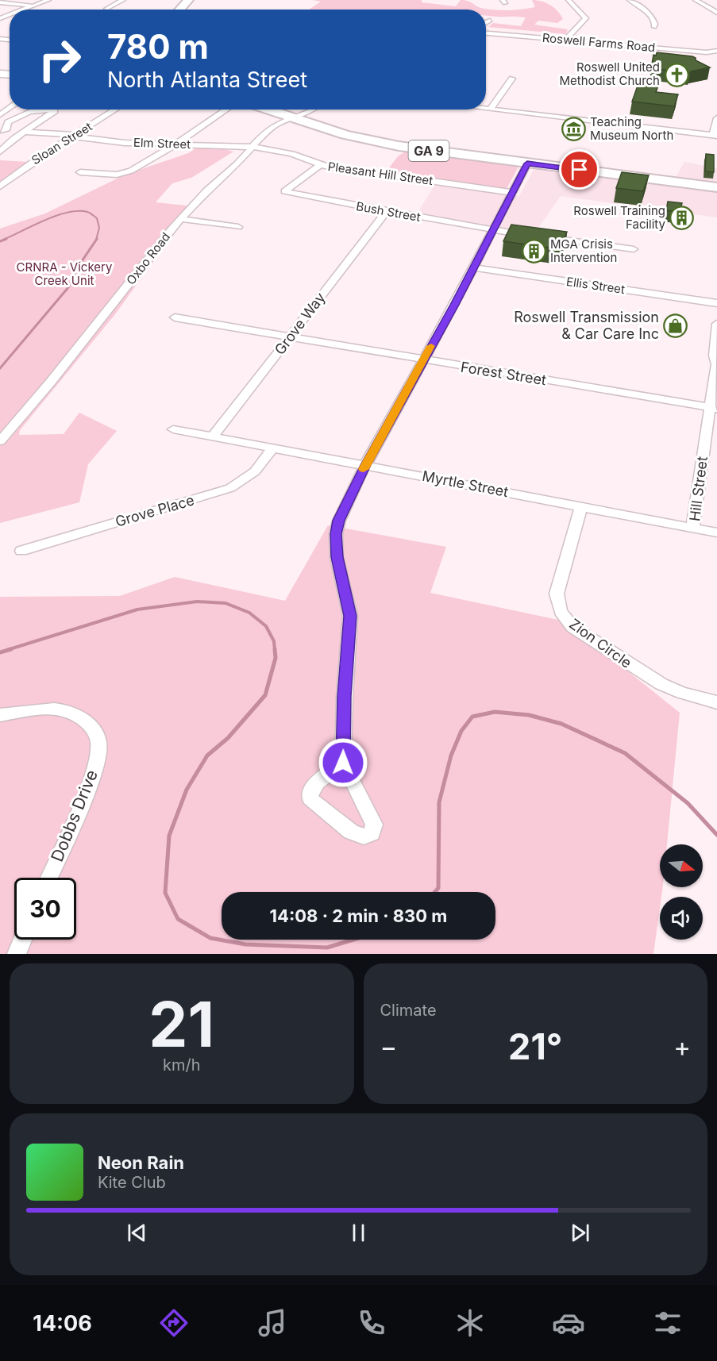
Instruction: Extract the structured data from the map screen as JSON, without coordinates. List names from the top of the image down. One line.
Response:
{"streets":{"highway":["GA 9"],"street":["Roswell Farms Road","Sloan Street","Elm Street","Pleasant Hill Street","Bush Street","Oxbo Road","Ellis Street","Grove Way","Forest Street","Myrtle Street","Hill Street","Grove Place","Zion Circle","Dobbs Drive"]},"crossings":[["Sloan Street","Elm Street"],["Elm Street","Pleasant Hill Street"],["Elm Street","Oxbo Road"],["GA 9","Oxbo Road"],["Pleasant Hill Street","Bush Street"],["Pleasant Hill Street","Oxbo Road"],["Bush Street","Grove Way"],["Grove Way","Forest Street"],["Grove Way","Myrtle Street"],["Forest Street","Hill Street"],["Myrtle Street","Hill Street"],["Myrtle Street","Grove Place"],["Myrtle Street","Zion Circle"]],"parks":["CRNRA - Vickery Creek Unit"],"places":{"church":["Roswell United Methodist Church"],"museum":["Teaching Museum North"],"building":["Roswell Training Facility","MGA Crisis Intervention"],"shop":["Roswell Transmission & Car Care Inc"]},"north":"right","page":{"turn":["780 m","North Atlanta Street"],"limit":"30","trip":"14:08 · 2 min · 830 m","tile":[["21","km/h"],"Climate"],"heat":["−","21°","+"],"song":["Neon Rain","Kite Club"],"tabs":"14:06"}}
